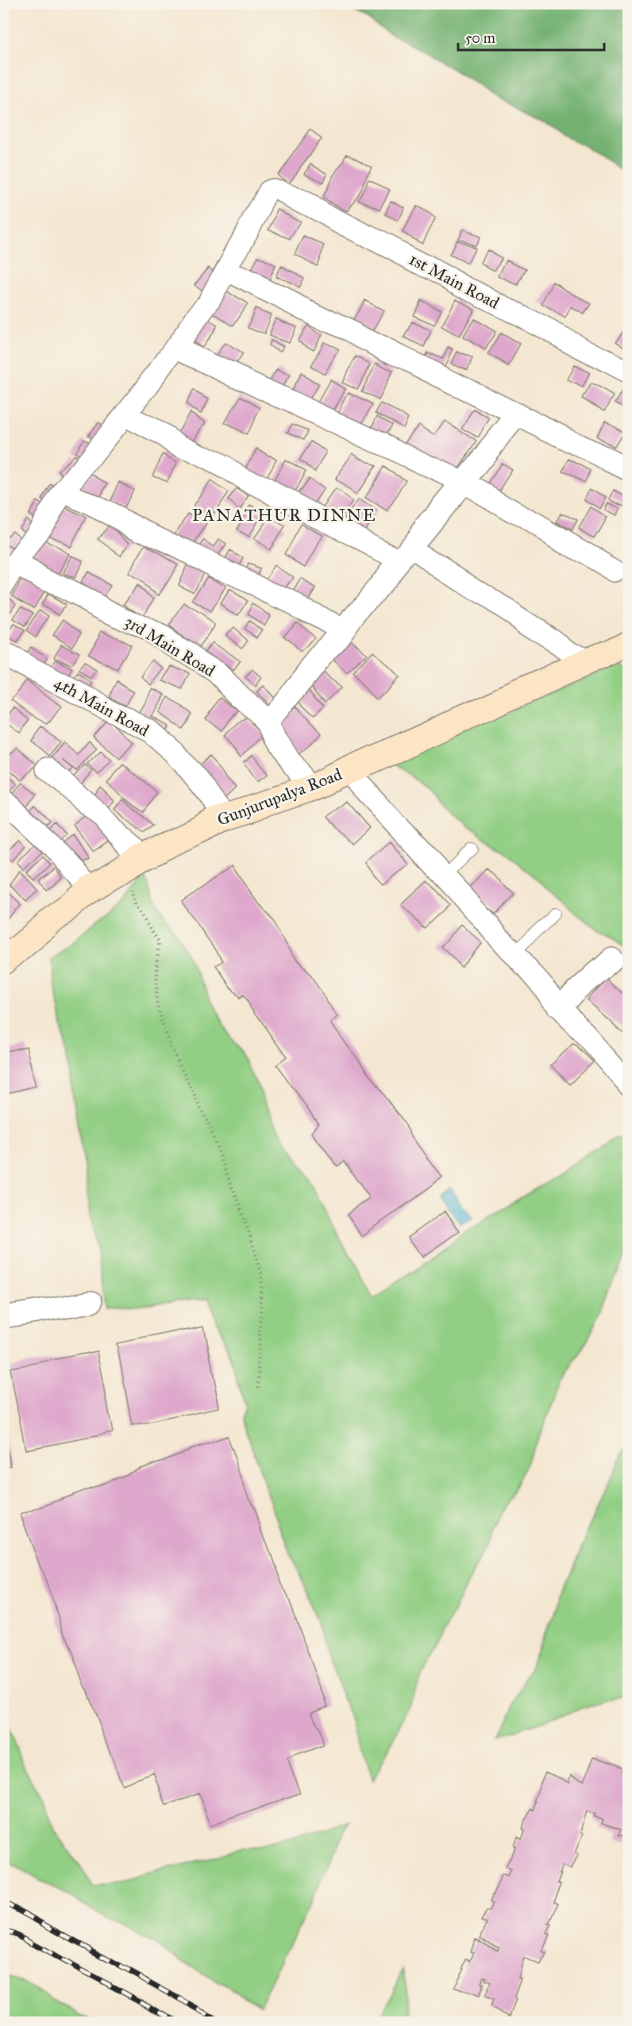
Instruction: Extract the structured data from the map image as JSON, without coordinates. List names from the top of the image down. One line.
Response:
{"streets":{"street":["1st Main Road","3rd Main Road","4th Main Road","Gunjurupalya Road"]},"crossings":[["3rd Main Road","Gunjurupalya Road"],["4th Main Road","Gunjurupalya Road"]],"districts":["PANATHUR DINNE"],"scale_bar":"50 m"}
